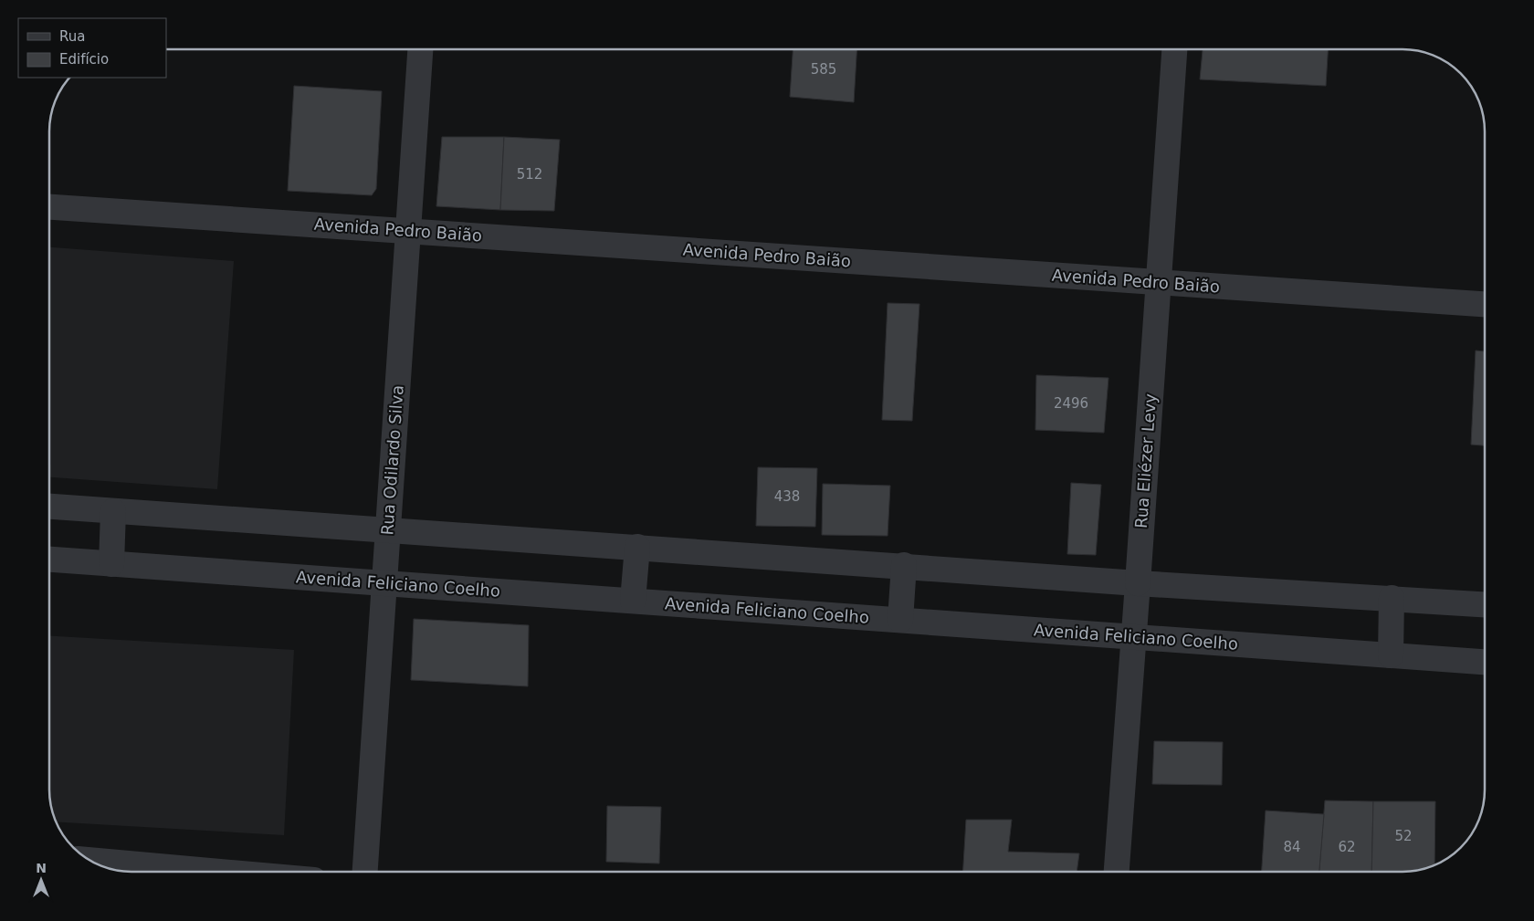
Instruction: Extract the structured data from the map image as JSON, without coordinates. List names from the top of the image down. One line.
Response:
{"streets":{"street":["Avenida Pedro Baião","Rua Odilardo Silva","Rua Eliézer Levy","Avenida Feliciano Coelho"]},"crossings":[["Avenida Pedro Baião","Rua Odilardo Silva"],["Avenida Pedro Baião","Rua Eliézer Levy"],["Rua Odilardo Silva","Avenida Feliciano Coelho"],["Rua Eliézer Levy","Avenida Feliciano Coelho"]],"house_numbers":["585","512","2496","438","52","84","62"],"legend":["Rua","Edifício"],"north":"top"}
